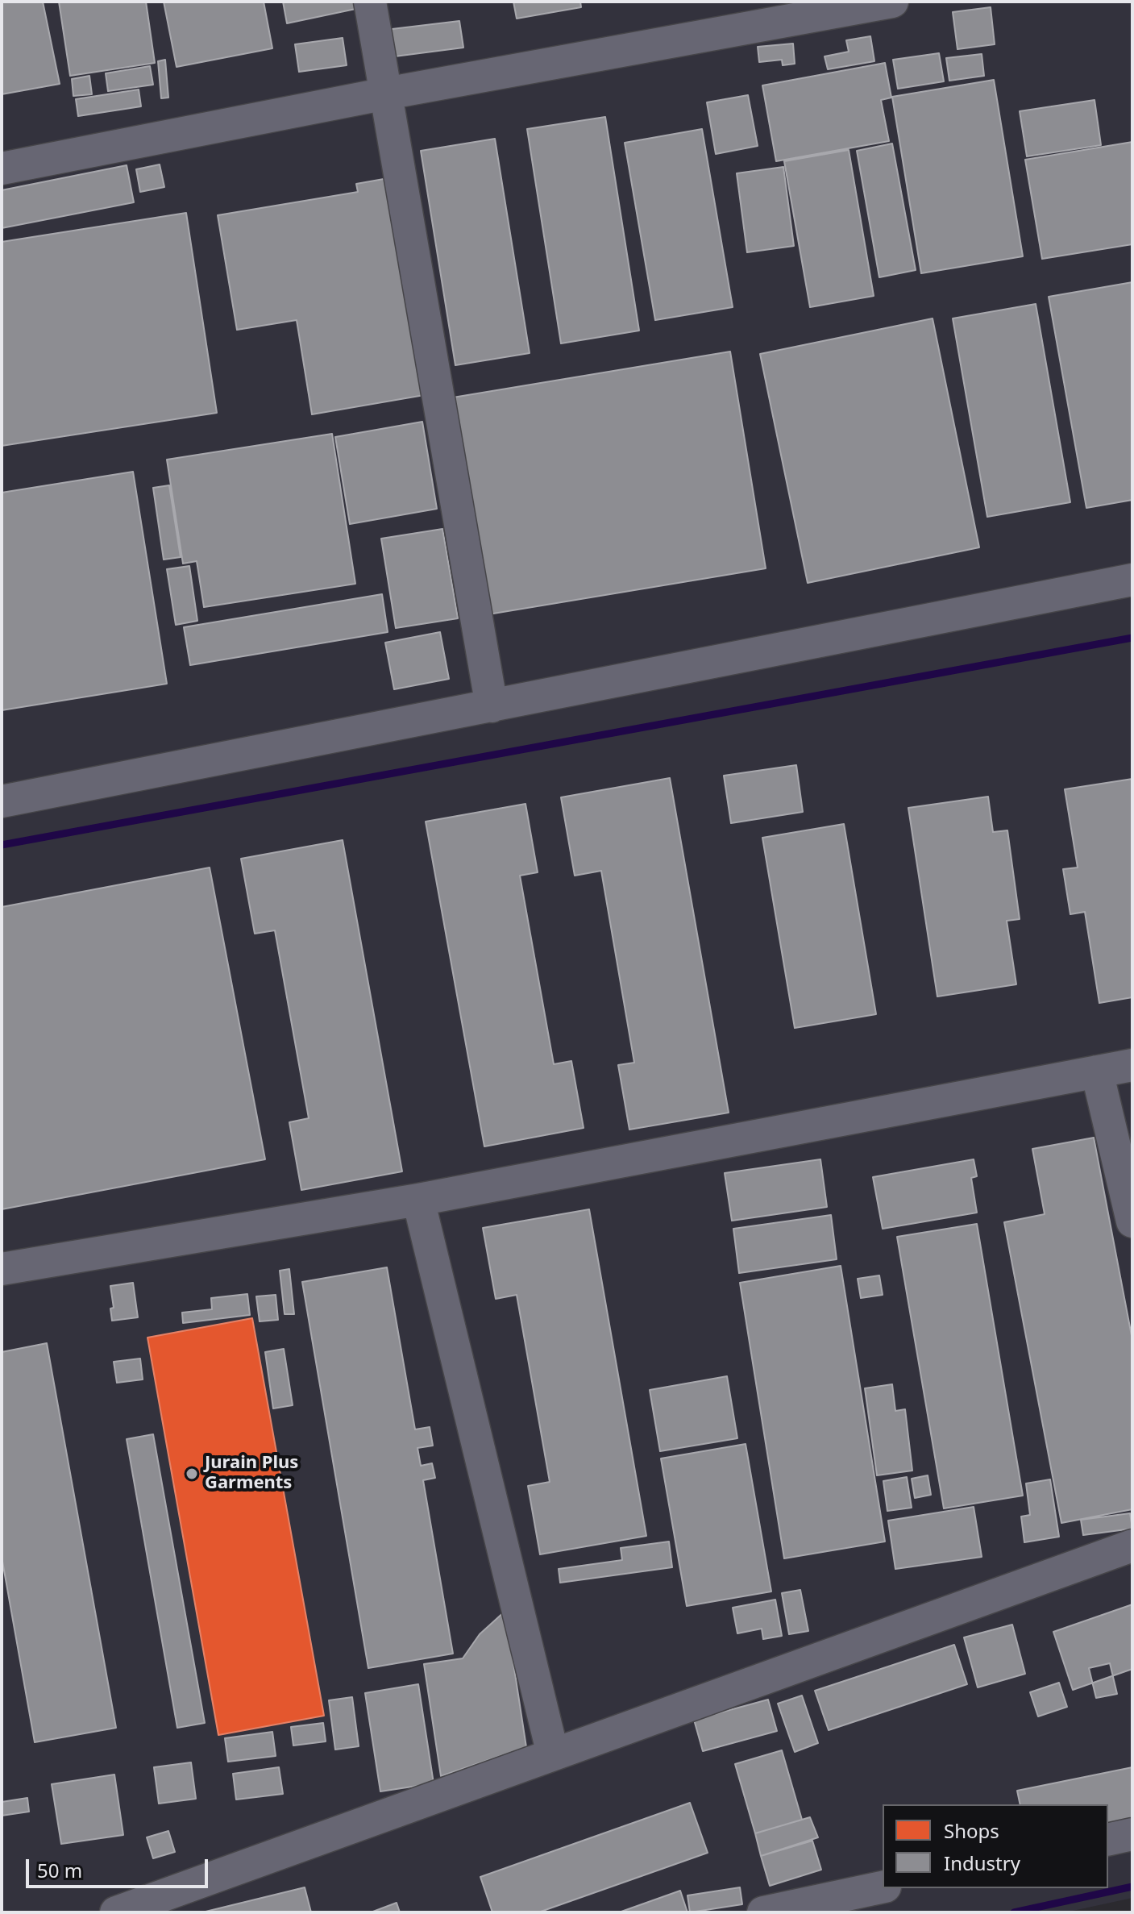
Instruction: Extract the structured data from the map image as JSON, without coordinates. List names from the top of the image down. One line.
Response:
{"places":["Jurain Plus Garments"],"legend":["Shops","Industry"],"scale_bar":"50 m"}
